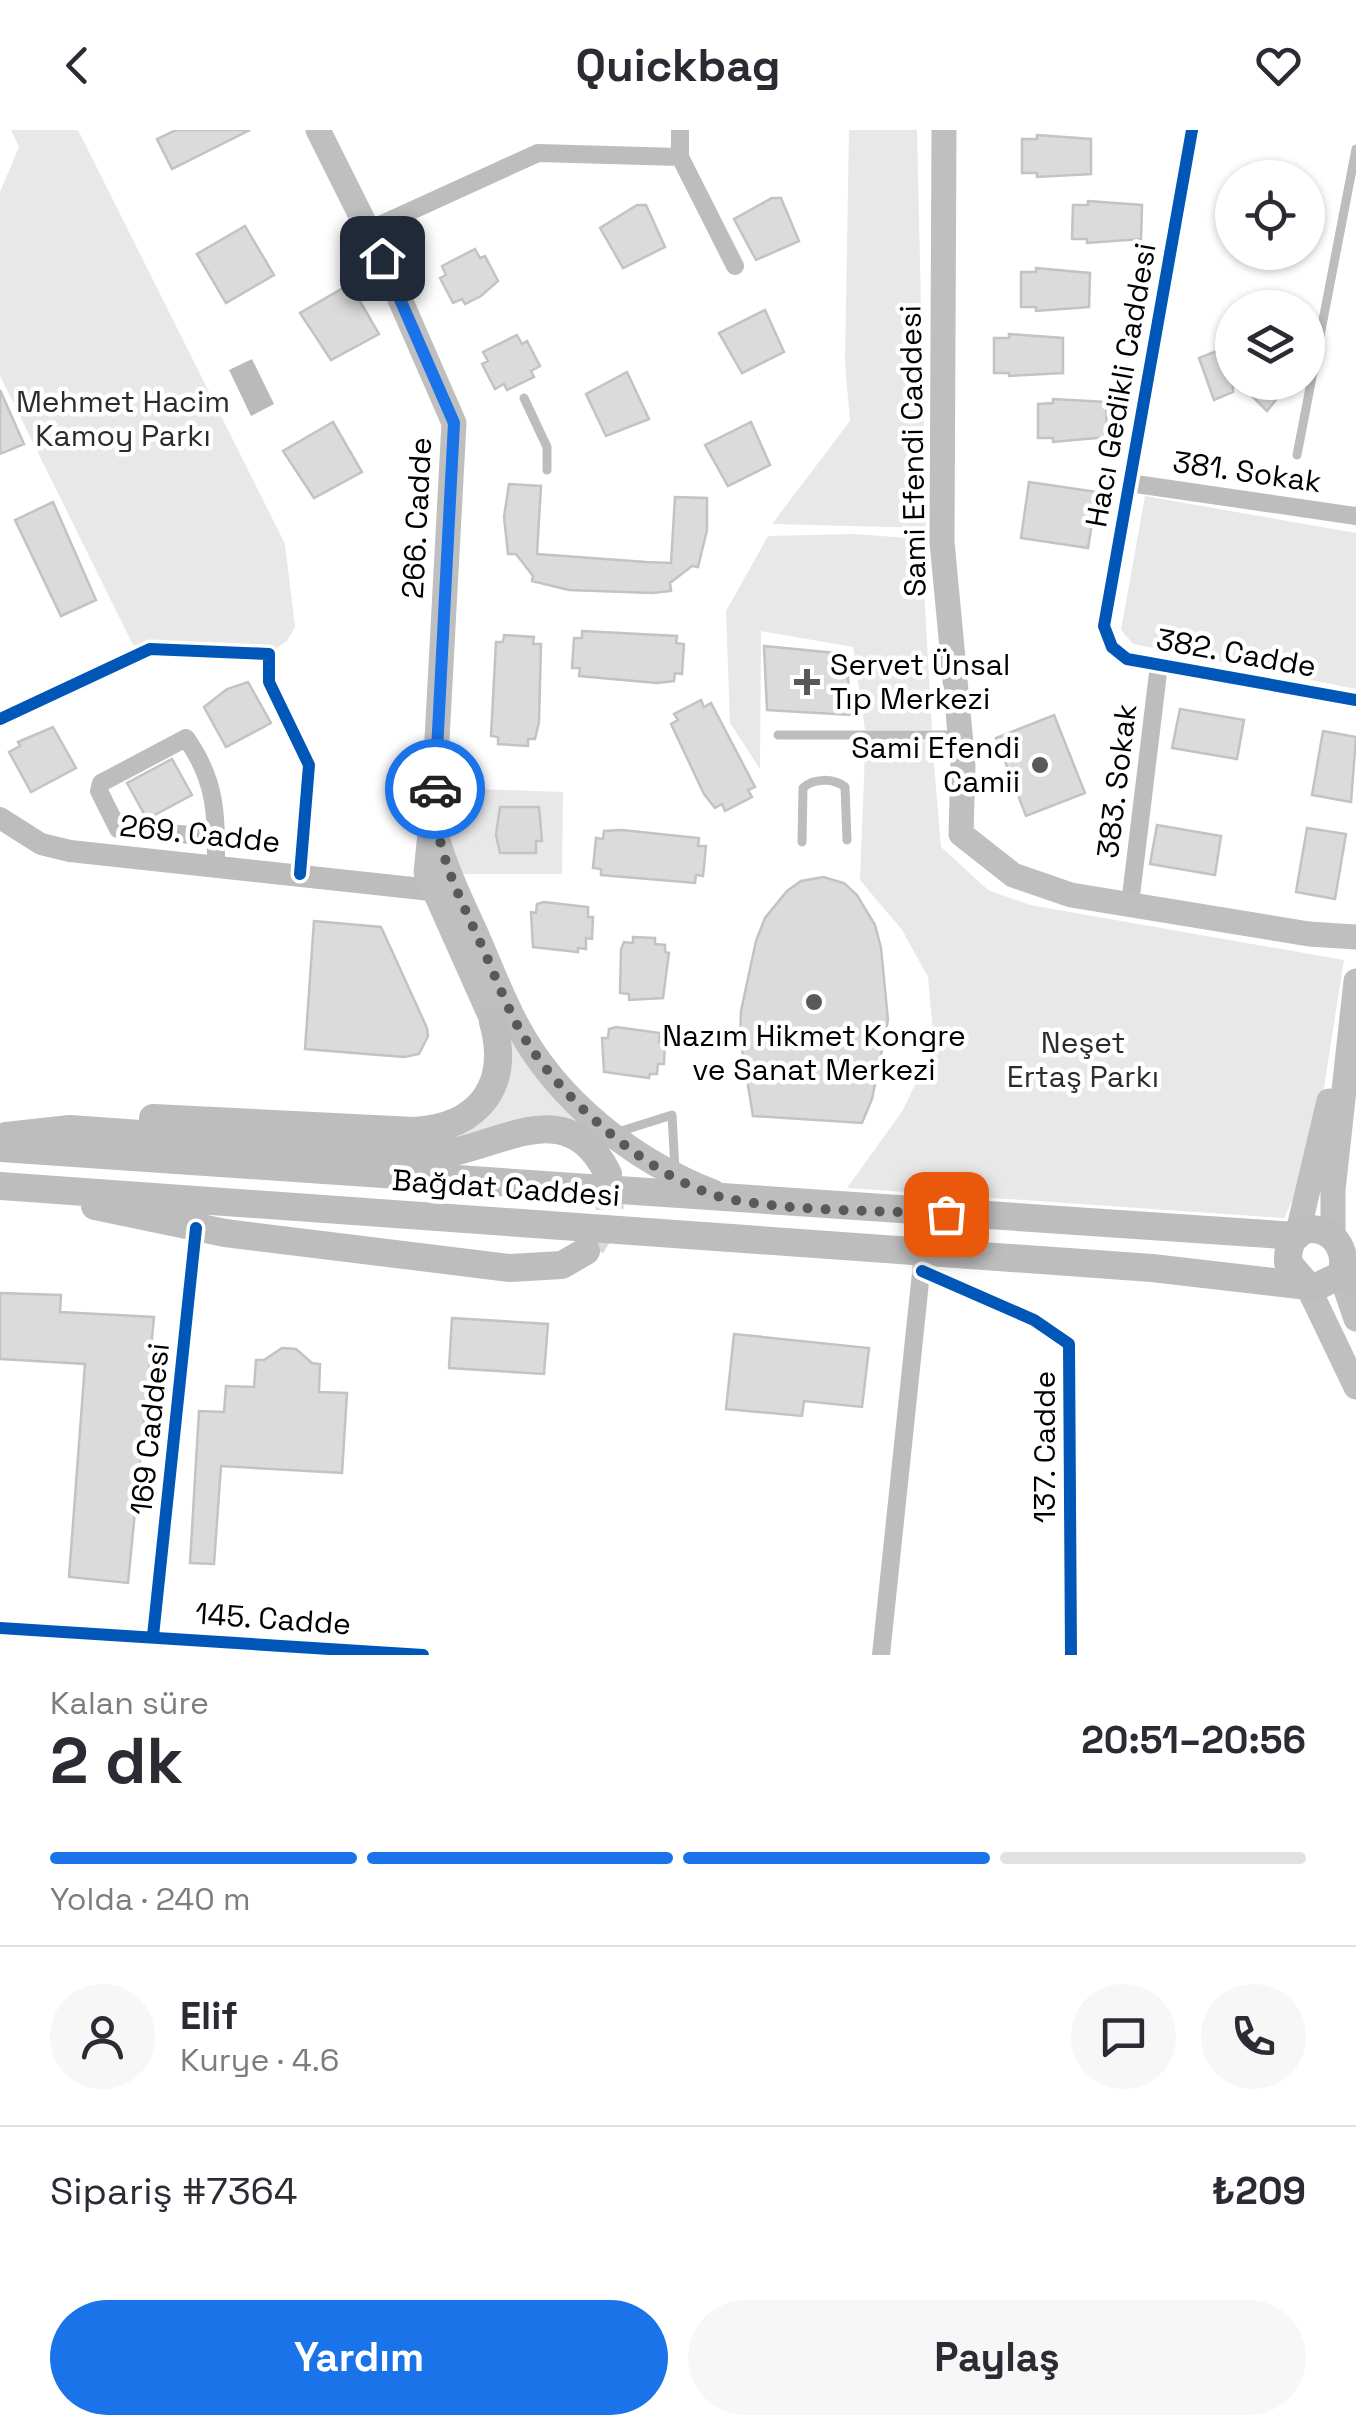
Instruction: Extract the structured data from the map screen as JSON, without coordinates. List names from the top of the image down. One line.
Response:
{"streets":{"main road":["Sami Efendi Caddesi","266. Cadde","Bağdat Caddesi"],"street":["Hacı Gedikli Caddesi","381. Sokak","382. Cadde","383. Sokak","269. Cadde","169 Caddesi","137. Cadde","145. Cadde"]},"crossings":[["Hacı Gedikli Caddesi","381. Sokak"],["Hacı Gedikli Caddesi","382. Cadde"],["Sami Efendi Caddesi","383. Sokak"],["266. Cadde","269. Cadde"],["382. Cadde","383. Sokak"],["Bağdat Caddesi","137. Cadde"],["169 Caddesi","145. Cadde"]],"parks":["Mehmet Hacim Kamoy Parkı","Neşet Ertaş Parkı"],"places":{"health":["Servet Ünsal Tıp Merkezi"],"other":["Sami Efendi Camii","Nazım Hikmet Kongre ve Sanat Merkezi"]},"page":{"header":"Quickbag","heading":["2 dk","Kalan süre","20:51–20:56"],"panel":["Elif","Kurye · 4.6","Sipariş #7364","₺209"],"bar":"Yolda · 240 m","buttons":["Yardım","Paylaş"]}}
